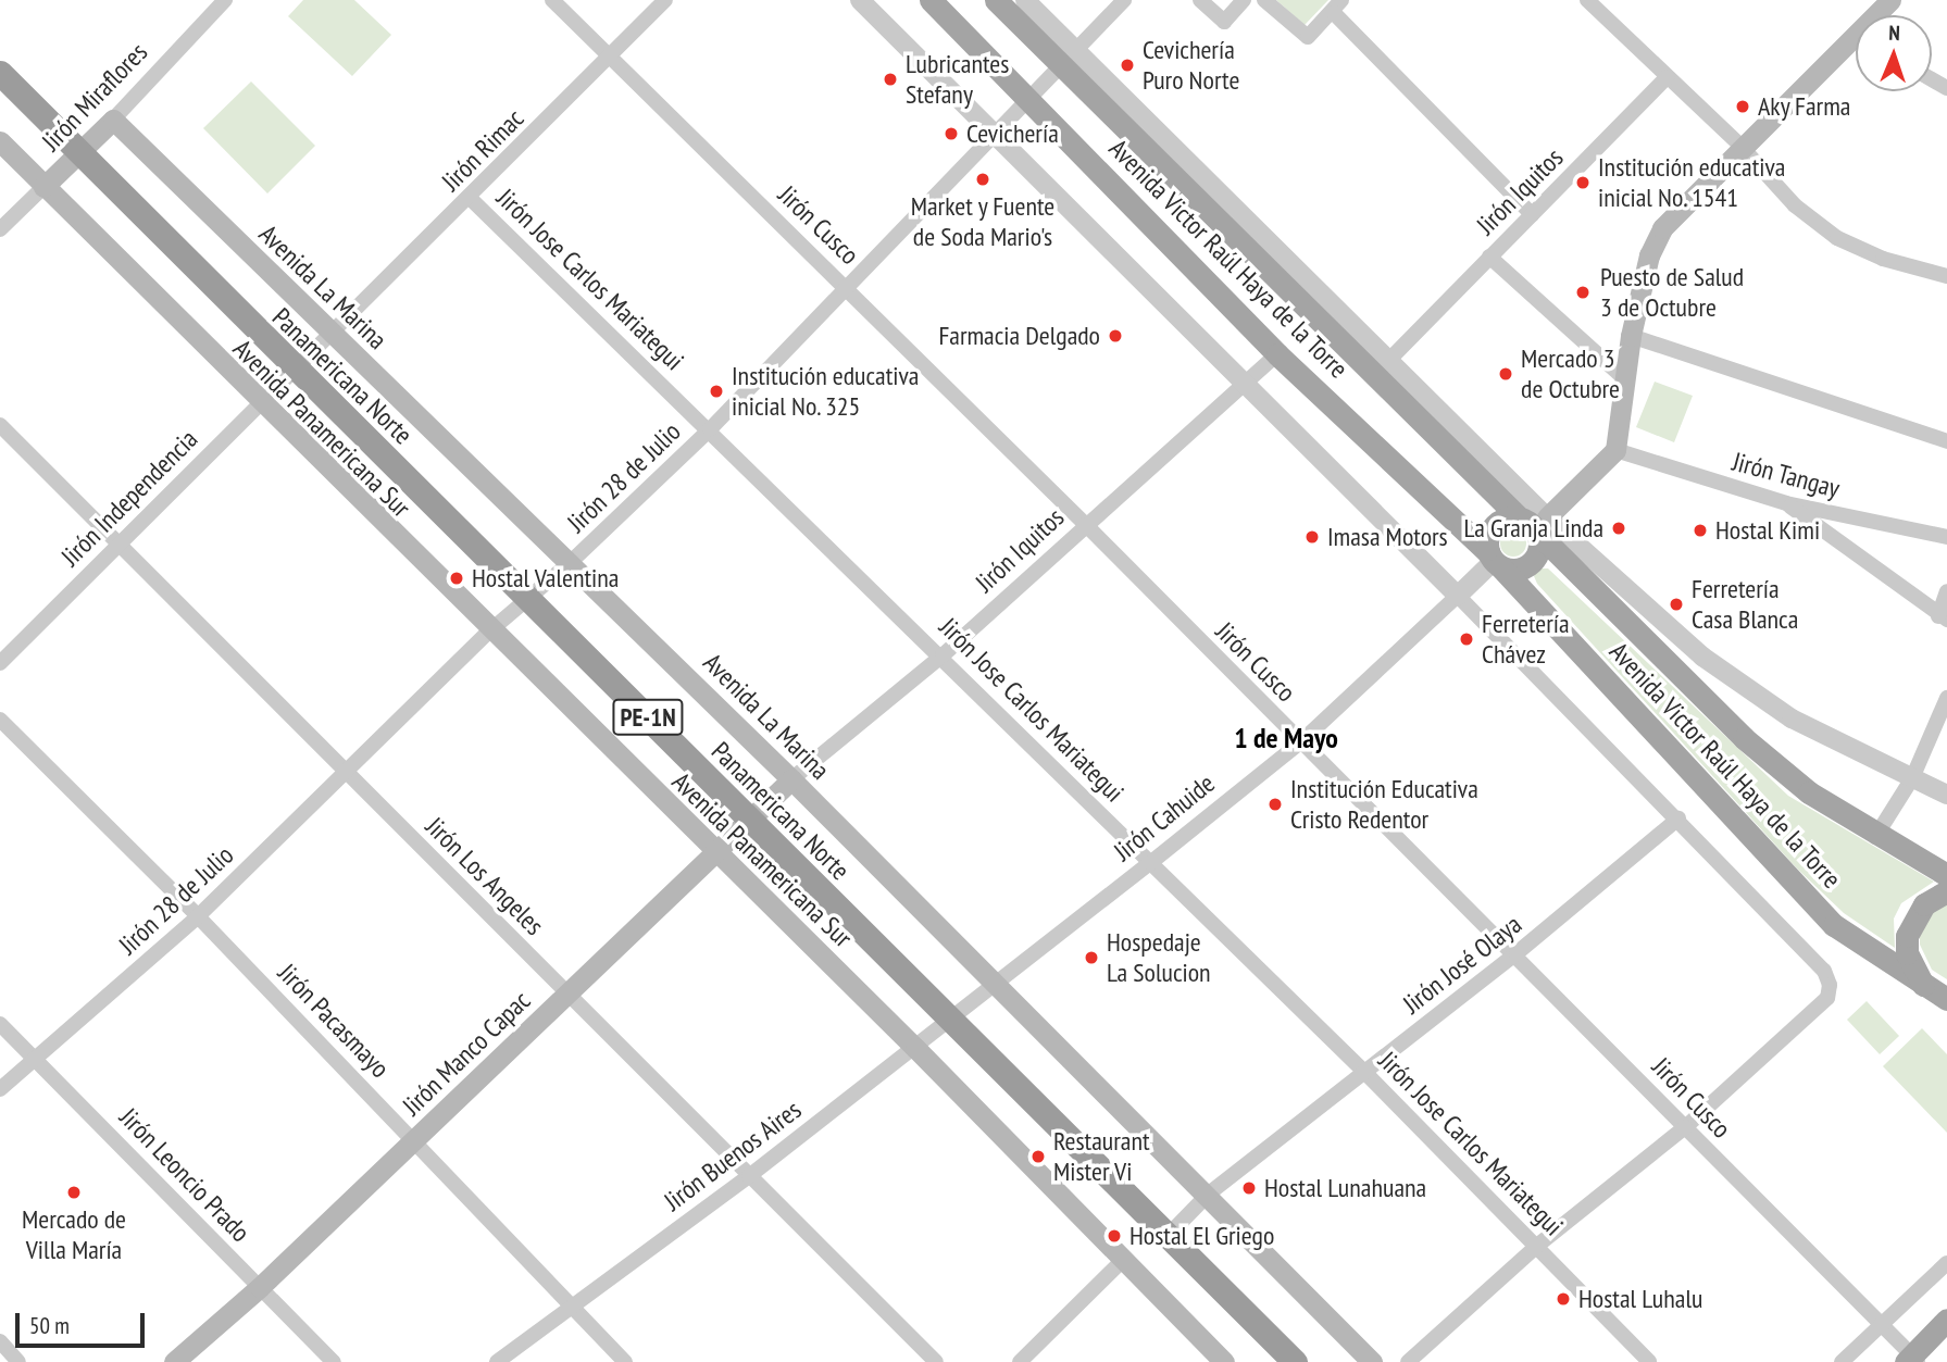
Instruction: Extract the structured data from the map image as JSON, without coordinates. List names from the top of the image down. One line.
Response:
{"streets":{"highway":["Panamericana Norte","PE-1N"],"main road":["Jirón Miraflores","Avenida Victor Raúl Haya de la Torre","Avenida La Marina","Avenida Panamericana Sur","Jirón Manco Capac"],"street":["Jirón Rimac","Jirón Iquitos","Jirón Cusco","Jirón Jose Carlos Mariategui","Jirón Tangay","Jirón 28 de Julio","Jirón Independencia","Jirón Cahuide","Jirón Los Angeles","Jirón José Olaya","Jirón Pacasmayo","Jirón Buenos Aires","Jirón Leoncio Prado"]},"crossings":[["Jirón Miraflores","Avenida La Marina"],["Jirón Miraflores","Panamericana Norte"],["Jirón Miraflores","Avenida Panamericana Sur"],["Jirón Rimac","Jirón Cusco"],["Jirón Rimac","Jirón Jose Carlos Mariategui"],["Jirón Rimac","Avenida La Marina"],["Jirón Rimac","Panamericana Norte"],["Jirón Rimac","Jirón Independencia"],["Jirón Iquitos","Jirón Cusco"],["Jirón Iquitos","Avenida Victor Raúl Haya de la Torre"],["Jirón Iquitos","Jirón Jose Carlos Mariategui"],["Jirón Iquitos","Avenida La Marina"],["Jirón Iquitos","Jirón Manco Capac"],["Jirón Cusco","Jirón 28 de Julio"],["Jirón Cusco","Jirón Cahuide"],["Jirón Cusco","Jirón José Olaya"],["Avenida Victor Raúl Haya de la Torre","Jirón 28 de Julio"],["Avenida Victor Raúl Haya de la Torre","Jirón Cahuide"],["Jirón Jose Carlos Mariategui","Jirón 28 de Julio"],["Jirón Jose Carlos Mariategui","Jirón Cahuide"],["Jirón Jose Carlos Mariategui","Jirón José Olaya"],["Avenida La Marina","Jirón 28 de Julio"],["Avenida La Marina","Jirón Cahuide"],["Avenida La Marina","Jirón José Olaya"],["Avenida La Marina","Jirón Manco Capac"],["Avenida La Marina","Jirón Buenos Aires"],["Panamericana Norte","Jirón 28 de Julio"],["Panamericana Norte","Jirón Independencia"],["Panamericana Norte","Jirón José Olaya"],["Panamericana Norte","Jirón Manco Capac"],["Panamericana Norte","Jirón Buenos Aires"],["Avenida Panamericana Sur","Jirón 28 de Julio"],["Avenida Panamericana Sur","Jirón Independencia"],["Avenida Panamericana Sur","Jirón Manco Capac"],["Avenida Panamericana Sur","Jirón Buenos Aires"],["Jirón 28 de Julio","Jirón Los Angeles"],["Jirón 28 de Julio","Jirón Pacasmayo"],["Jirón 28 de Julio","Jirón Leoncio Prado"],["Jirón Independencia","Jirón Los Angeles"],["Jirón Cahuide","Jirón Buenos Aires"],["Jirón Los Angeles","Jirón Manco Capac"],["Jirón Los Angeles","Jirón Buenos Aires"],["Jirón Pacasmayo","Jirón Manco Capac"],["Jirón Pacasmayo","Jirón Buenos Aires"],["Jirón Manco Capac","Jirón Leoncio Prado"]],"districts":["1 de Mayo"],"places":["Cevichería Puro Norte","Lubricantes Stefany","Aky Farma","Cevichería","Market y Fuente de Soda Mario's","Institución educativa inicial No. 1541","Puesto de Salud 3 de Octubre","Farmacia Delgado","Mercado 3 de Octubre","Institución educativa inicial No. 325","La Granja Linda","Hostal Kimi","Imasa Motors","Hostal Valentina","Ferretería Casa Blanca","Ferretería Chávez","Institución Educativa Cristo Redentor","Hospedaje La Solucion","Restaurant Mister Vi","Hostal Lunahuana","Mercado de Villa María","Hostal El Griego","Hostal Luhalu"],"scale_bar":"50 m","north":"top"}
